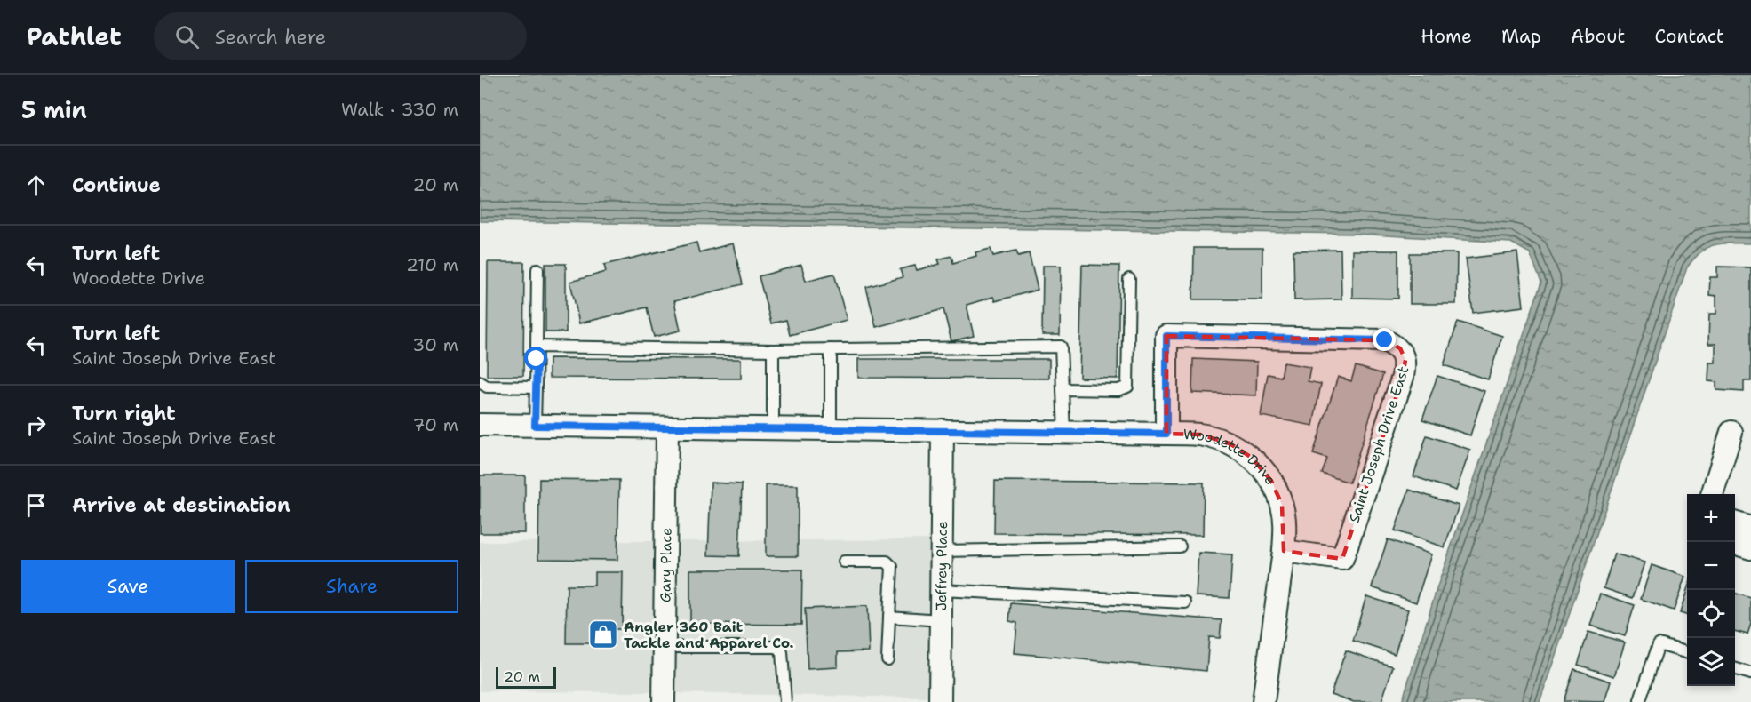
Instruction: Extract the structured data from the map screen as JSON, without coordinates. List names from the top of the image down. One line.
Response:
{"streets":{"street":["Saint Joseph Drive East","Woodette Drive","Gary Place","Jeffrey Place"]},"crossings":[["Saint Joseph Drive East","Woodette Drive"],["Woodette Drive","Gary Place"],["Woodette Drive","Jeffrey Place"]],"places":{"shop":["Angler 360 Bait Tackle and Apparel Co."]},"scale_bar":"20 m","page":{"header":"Pathlet","search":"Search here","nav":["Home","Map","About","Contact"],"heading":["5 min","Walk · 330 m"],"list":[["Continue","20 m"],["Turn left","Woodette Drive","210 m"],["Turn left","Saint Joseph Drive East","30 m"],["Turn right","Saint Joseph Drive East","70 m"],"Arrive at destination"],"map_buttons":["+","−"],"buttons":["Save","Share"],"scale":"20 m"}}
